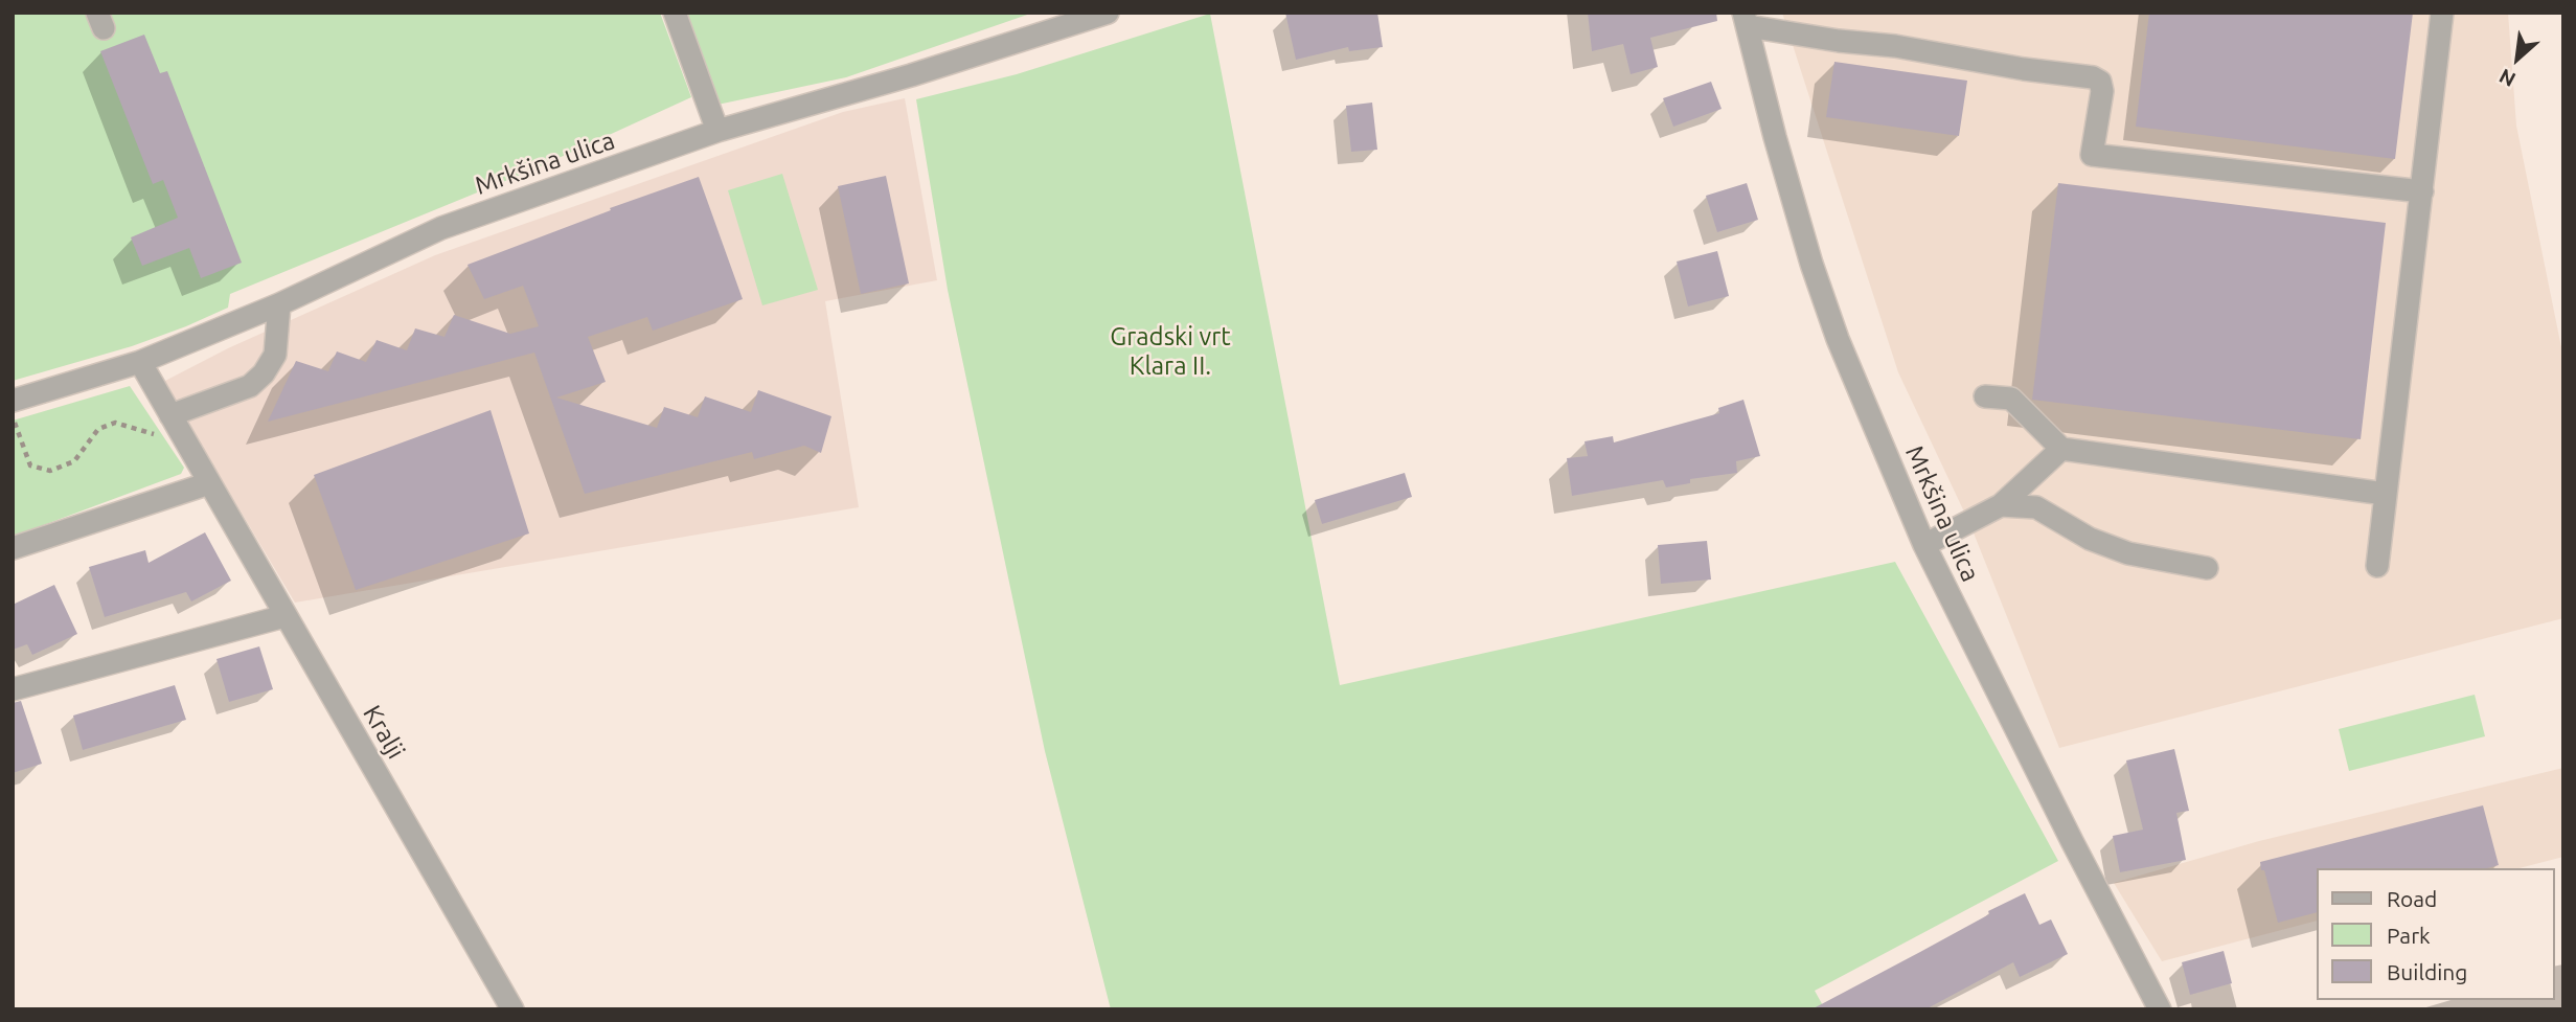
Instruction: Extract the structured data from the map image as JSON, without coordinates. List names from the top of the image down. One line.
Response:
{"streets":{"street":["Mrkšina ulica","Kralji"]},"crossings":[["Mrkšina ulica","Kralji"]],"parks":["Gradski vrt Klara II."],"legend":["Road","Park","Building"],"north":"bottom left"}
